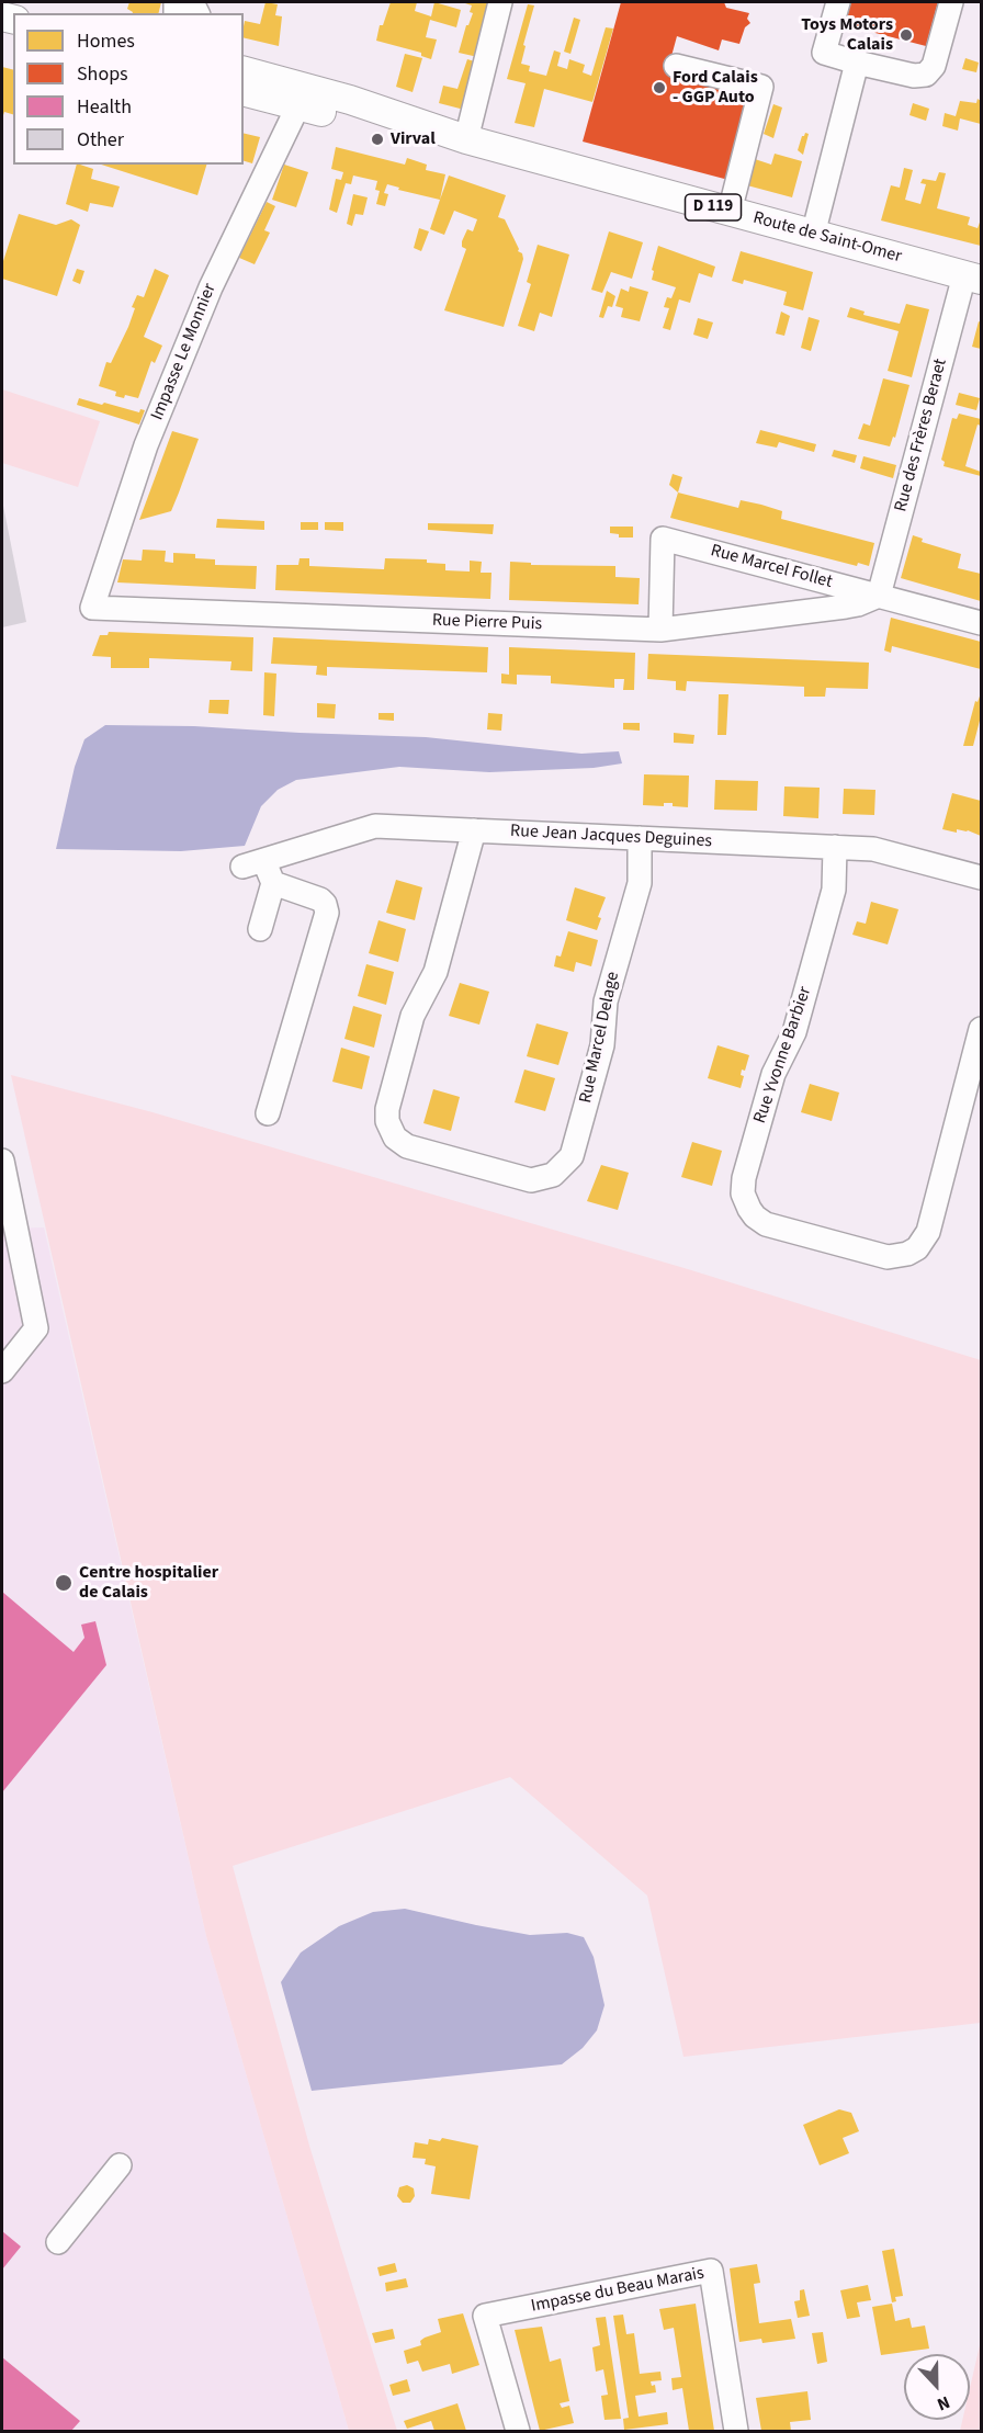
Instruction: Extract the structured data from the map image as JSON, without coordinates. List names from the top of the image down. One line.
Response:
{"streets":{"main road":["D 119","Route de Saint-Omer"],"street":["Impasse Le Monnier","Rue des Frères Beraet","Rue Marcel Follet","Rue Pierre Puis","Rue Jean Jacques Deguines","Rue Marcel Delage","Rue Yvonne Barbier","Impasse du Beau Marais"]},"crossings":[["Route de Saint-Omer","Impasse Le Monnier"],["Route de Saint-Omer","Rue des Frères Beraet"],["Impasse Le Monnier","Rue Pierre Puis"],["Rue des Frères Beraet","Rue Marcel Follet"],["Rue des Frères Beraet","Rue Pierre Puis"],["Rue Marcel Follet","Rue Pierre Puis"],["Rue Jean Jacques Deguines","Rue Marcel Delage"],["Rue Jean Jacques Deguines","Rue Yvonne Barbier"]],"places":["Toys Motors Calais","Ford Calais - GGP Auto","Virval","Centre hospitalier de Calais"],"legend":["Homes","Shops","Health","Other"],"north":"bottom"}
